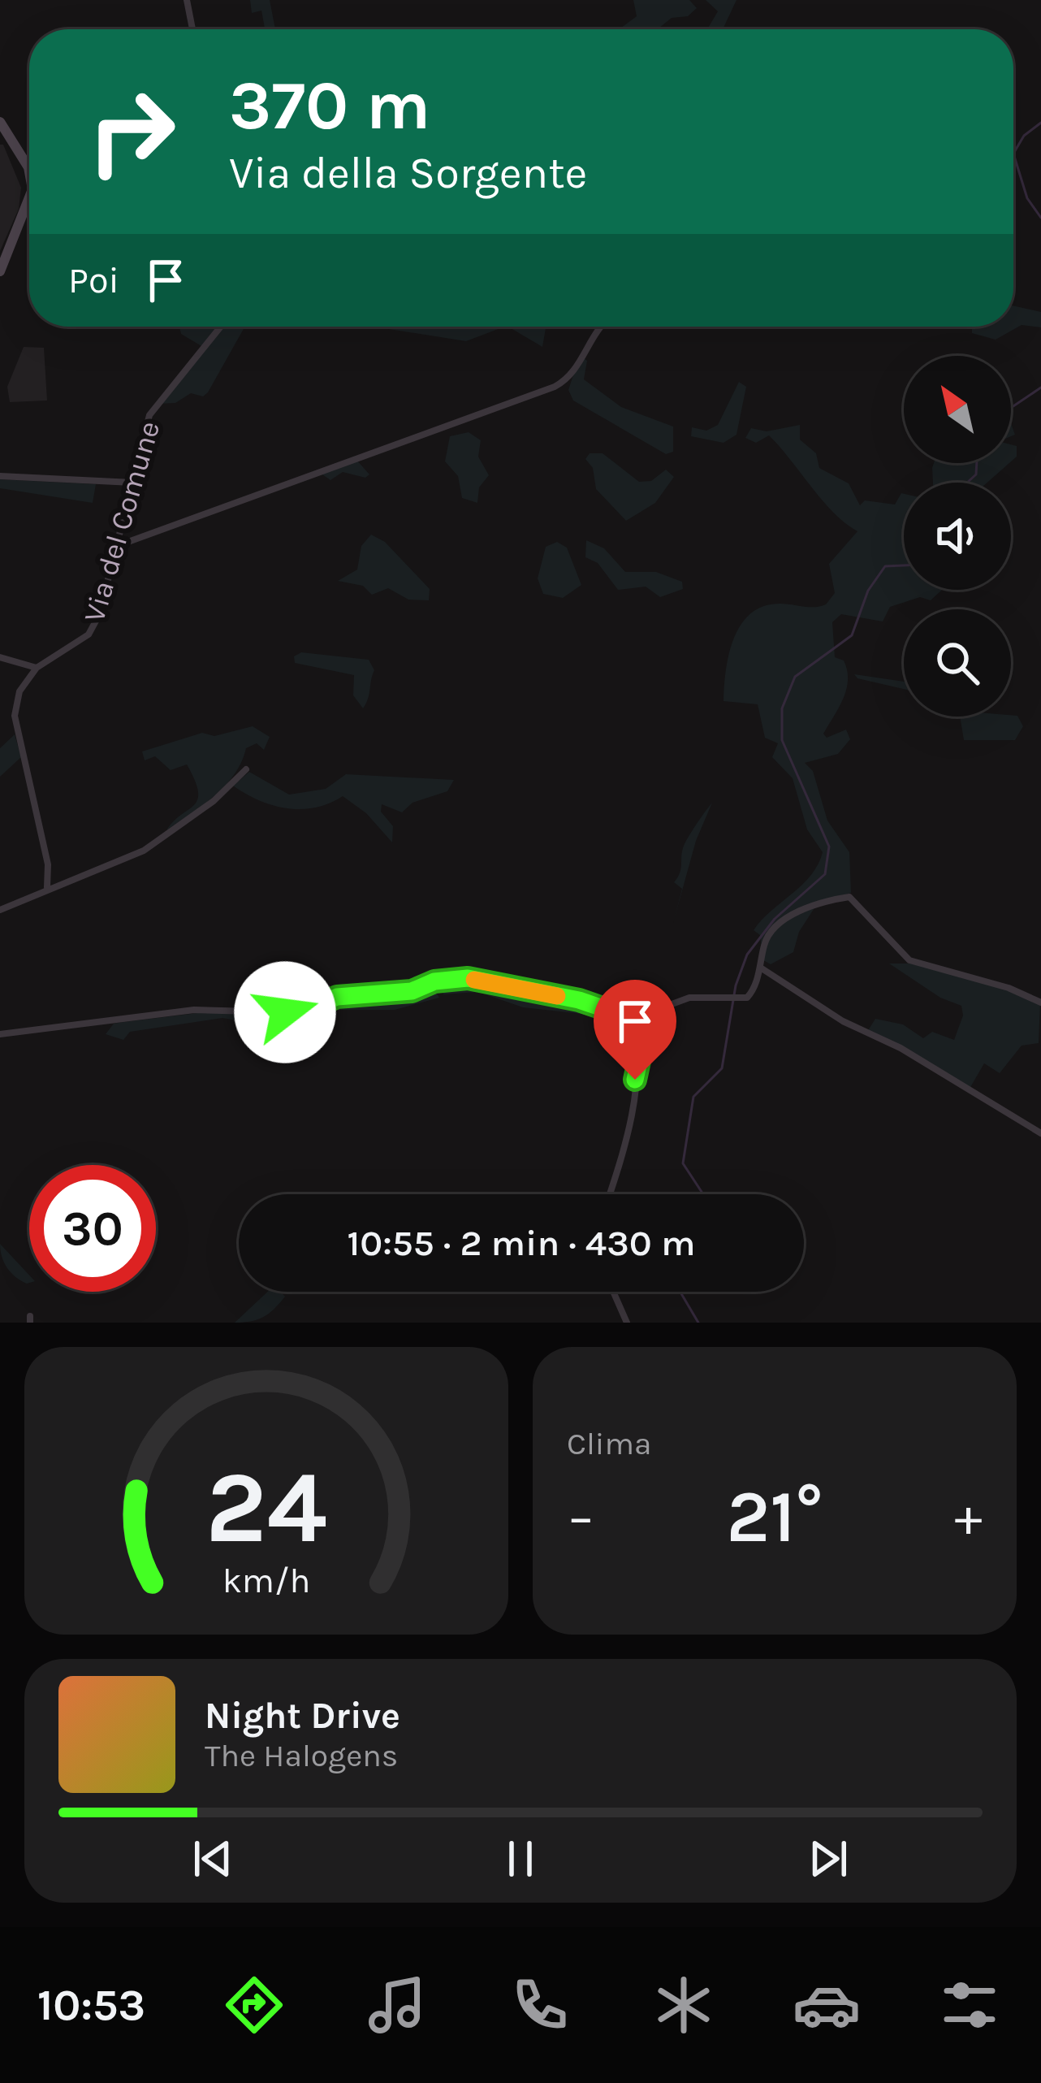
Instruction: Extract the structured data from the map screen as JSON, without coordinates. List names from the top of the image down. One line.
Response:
{"streets":{"street":["Via del Comune"]},"north":"top left","page":{"turn":["370 m","Via della Sorgente"],"then":"Poi","limit":"30","trip":"10:55 · 2 min · 430 m","tile":"Clima","heat":["−","21°","+"],"song":["Night Drive","The Halogens"],"tabs":"10:53","gauge":["24","km/h"]}}
